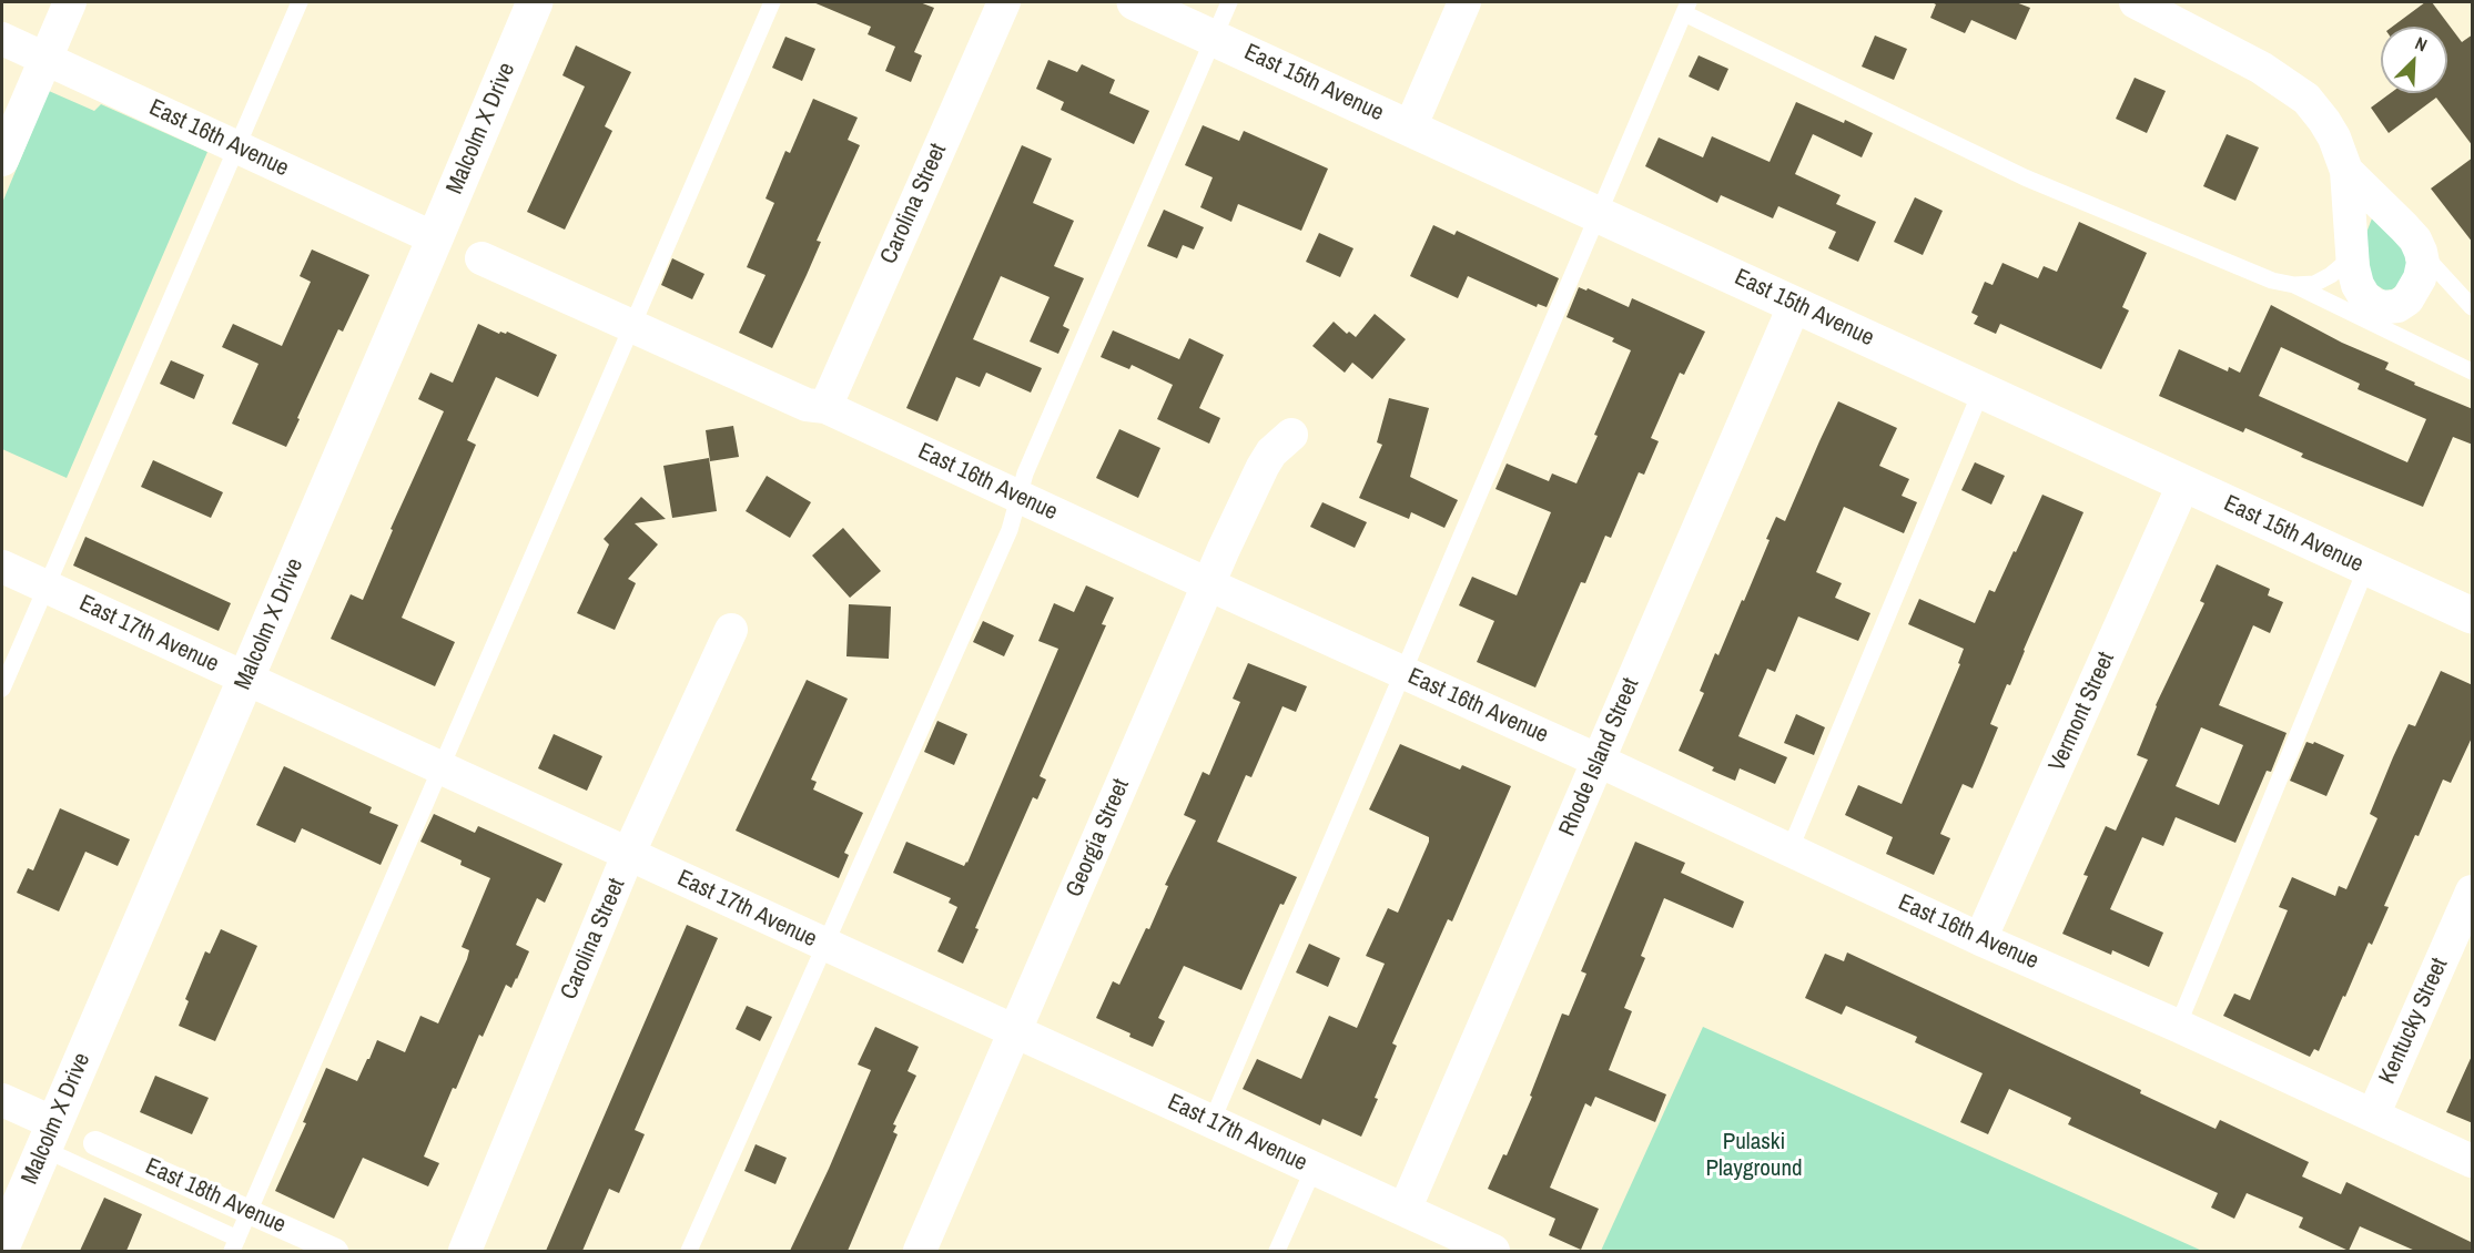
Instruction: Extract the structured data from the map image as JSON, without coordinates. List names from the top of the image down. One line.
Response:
{"streets":{"main road":["East 15th Avenue","Malcolm X Drive"],"street":["East 16th Avenue","Carolina Street","East 17th Avenue","Vermont Street","Rhode Island Street","Georgia Street","Kentucky Street","East 18th Avenue"]},"crossings":[["East 15th Avenue","Vermont Street"],["East 15th Avenue","Rhode Island Street"],["Malcolm X Drive","East 16th Avenue"],["Malcolm X Drive","East 17th Avenue"],["East 16th Avenue","Carolina Street"],["East 16th Avenue","Vermont Street"],["East 16th Avenue","Rhode Island Street"],["East 16th Avenue","Georgia Street"],["East 16th Avenue","Kentucky Street"],["Carolina Street","East 17th Avenue"],["East 17th Avenue","Rhode Island Street"],["East 17th Avenue","Georgia Street"]],"parks":["Pulaski Playground"],"north":"top right"}
